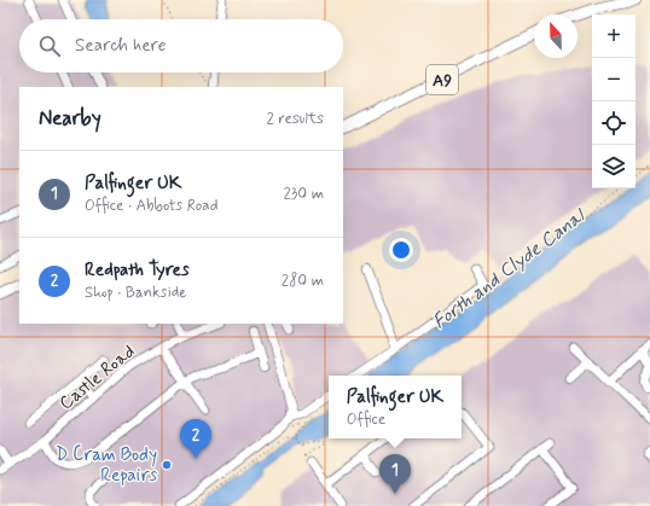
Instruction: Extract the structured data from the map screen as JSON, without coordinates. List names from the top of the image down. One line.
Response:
{"streets":{"main road":["A9"],"street":["Castle Road"]},"water":["Forth and Clyde Canal"],"places":["D Cram Body Repairs"],"north":"top","page":{"map_buttons":["+","−"],"search":"Search here","heading":["Nearby","2 results"],"list":[{"mark":"1","name":"Palfinger UK","note":"Office · Abbots Road","value":"230 m"},{"mark":"2","name":"Redpath Tyres","note":"Shop · Bankside","value":"280 m"}],"popup":["Palfinger UK","Office"],"pins":["2","1"]}}
